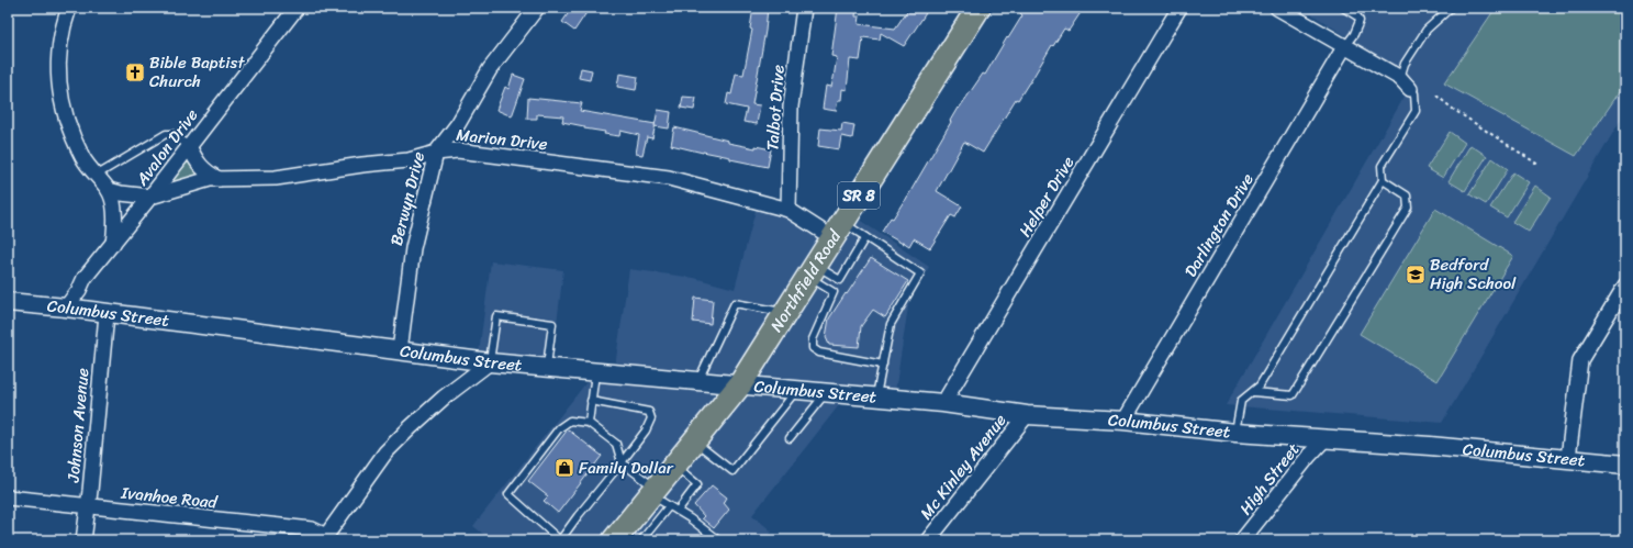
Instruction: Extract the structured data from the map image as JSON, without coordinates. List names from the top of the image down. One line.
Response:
{"streets":{"main road":["SR 8","Northfield Road"],"street":["Talbot Drive","Marion Drive","Avalon Drive","Helper Drive","Berwyn Drive","Darlington Drive","Columbus Street","Johnson Avenue","Mc Kinley Avenue","High Street","Ivanhoe Road"]},"crossings":[["Talbot Drive","Marion Drive"],["Marion Drive","Avalon Drive"],["Marion Drive","Berwyn Drive"],["Marion Drive","Northfield Road"],["Avalon Drive","Columbus Street"],["Helper Drive","Columbus Street"],["Berwyn Drive","Columbus Street"],["Darlington Drive","Columbus Street"],["Northfield Road","Columbus Street"],["Columbus Street","Johnson Avenue"],["Columbus Street","Mc Kinley Avenue"],["Columbus Street","High Street"],["Johnson Avenue","Ivanhoe Road"]],"places":{"church":["Bible Baptist Church"],"school or university":["Bedford High School"],"shop":["Family Dollar"]}}
